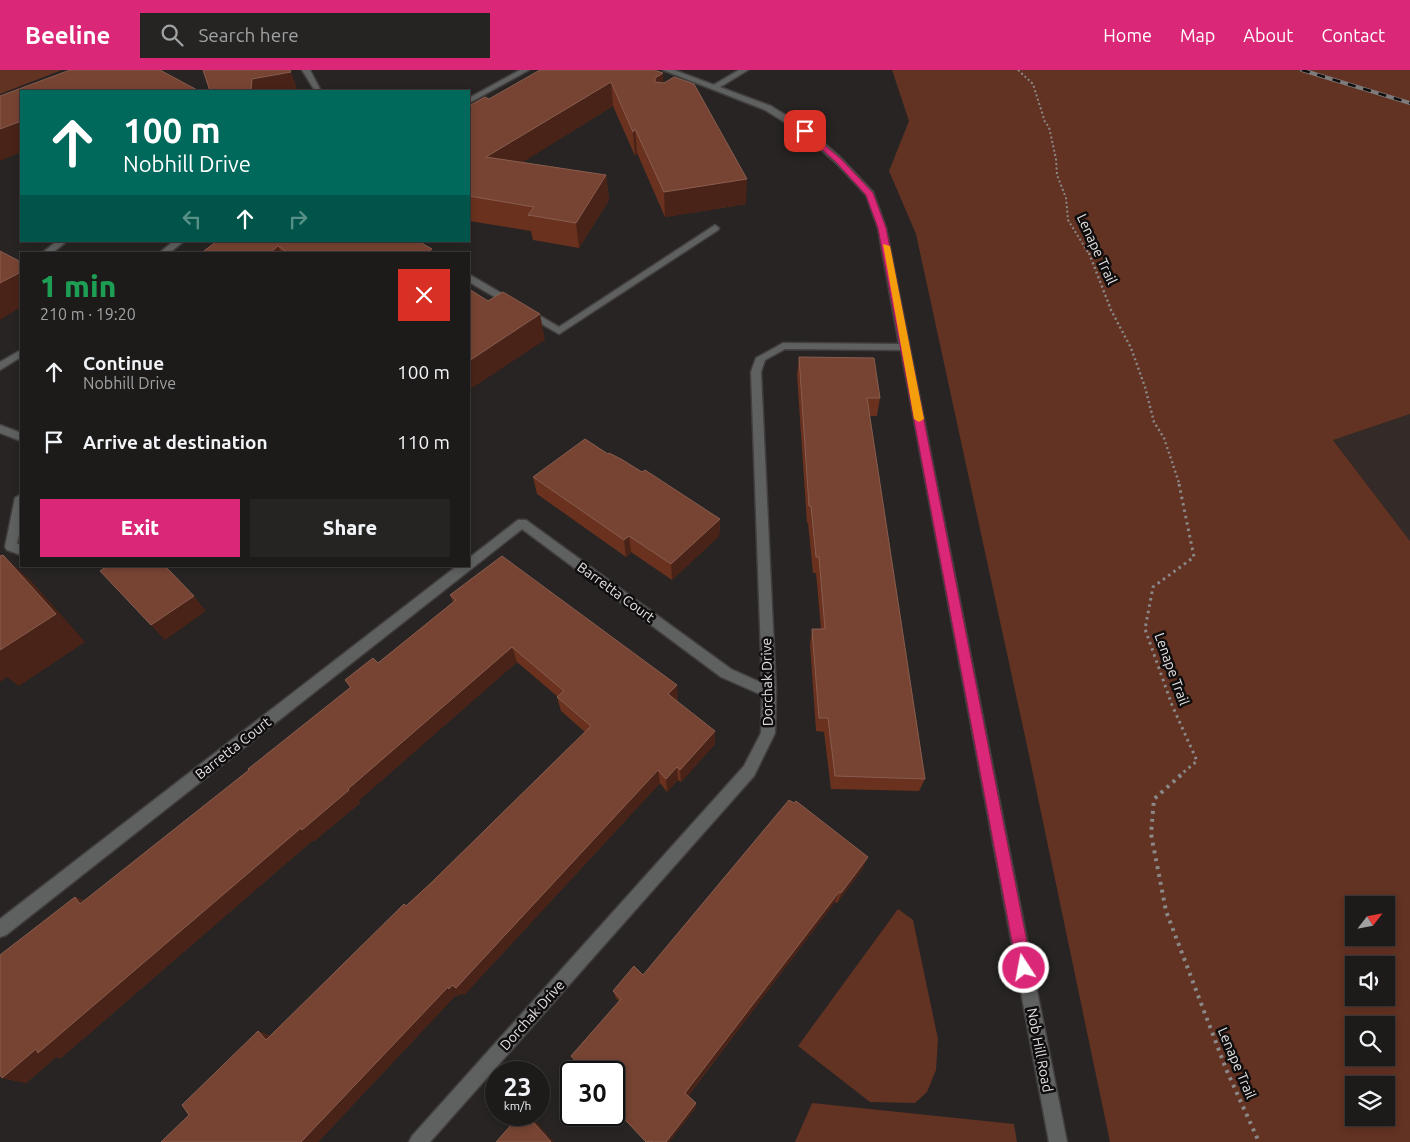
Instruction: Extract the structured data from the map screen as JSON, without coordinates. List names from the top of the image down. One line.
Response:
{"streets":{"street":["Barretta Court","Dorchak Drive","Nob Hill Road"],"path":["Lenape Trail"]},"crossings":[["Barretta Court","Dorchak Drive"],["Dorchak Drive","Nob Hill Road"]],"north":"top right","page":{"header":"Beeline","search":"Search here","nav":["Home","Map","About","Contact"],"turn":["100 m","Nobhill Drive"],"heading":["1 min","210 m · 19:20"],"list":[{"name":"Continue","note":"Nobhill Drive","value":"100 m"},{"name":"Arrive at destination","value":"110 m"}],"buttons":["Exit","Share"],"speed":"23 km/h","limit":"30"}}
